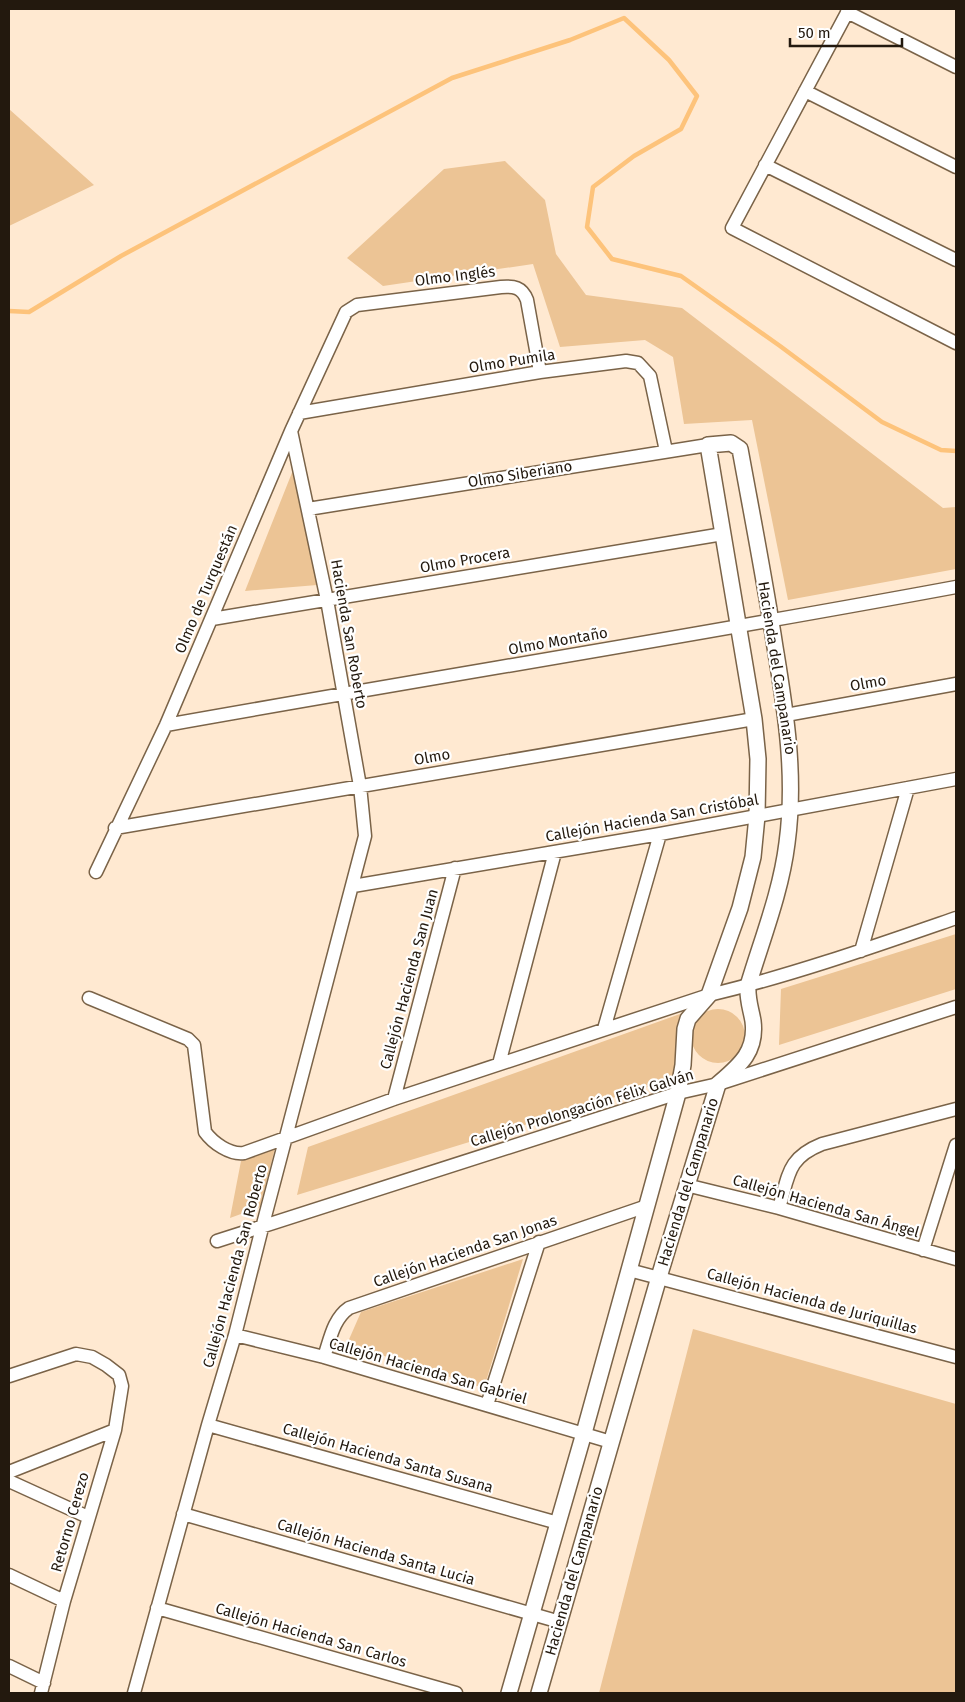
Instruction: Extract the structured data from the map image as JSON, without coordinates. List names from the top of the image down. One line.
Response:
{"streets":{"street":["Olmo Inglés","Olmo Pumila","Olmo Siberiano","Olmo Procera","Olmo de Turquestán","Hacienda San Roberto","Olmo Montaño","Hacienda del Campanario","Olmo","Callejón Hacienda San Cristóbal","Callejón Hacienda San Juan","Callejón Prolongación Félix Galván","Callejón Hacienda San Ángel","Callejón Hacienda San Jonas","Callejón Hacienda San Roberto","Callejón Hacienda de Juriquillas","Callejón Hacienda San Gabriel","Callejón Hacienda Santa Susana","Retorno Cerezo","Callejón Hacienda Santa Lucia","Callejón Hacienda San Carlos"]},"crossings":[["Olmo Inglés","Olmo Pumila"],["Olmo Inglés","Olmo de Turquestán"],["Olmo Pumila","Olmo Siberiano"],["Olmo Pumila","Olmo de Turquestán"],["Olmo Siberiano","Hacienda San Roberto"],["Olmo Siberiano","Hacienda del Campanario"],["Olmo Procera","Olmo de Turquestán"],["Olmo Procera","Hacienda San Roberto"],["Olmo Procera","Hacienda del Campanario"],["Olmo de Turquestán","Hacienda San Roberto"],["Olmo de Turquestán","Olmo Montaño"],["Olmo de Turquestán","Olmo"],["Hacienda San Roberto","Olmo Montaño"],["Hacienda San Roberto","Olmo"],["Hacienda San Roberto","Callejón Hacienda San Roberto"],["Olmo Montaño","Hacienda del Campanario"],["Hacienda del Campanario","Olmo"],["Hacienda del Campanario","Callejón Hacienda San Cristóbal"],["Hacienda del Campanario","Callejón Prolongación Félix Galván"],["Hacienda del Campanario","Callejón Hacienda San Ángel"],["Hacienda del Campanario","Callejón Hacienda San Jonas"],["Hacienda del Campanario","Callejón Hacienda de Juriquillas"],["Hacienda del Campanario","Callejón Hacienda San Gabriel"],["Hacienda del Campanario","Callejón Hacienda Santa Susana"],["Hacienda del Campanario","Callejón Hacienda Santa Lucia"],["Callejón Hacienda San Cristóbal","Callejón Hacienda San Juan"],["Callejón Hacienda San Cristóbal","Callejón Hacienda San Roberto"],["Callejón Prolongación Félix Galván","Callejón Hacienda San Roberto"],["Callejón Hacienda San Jonas","Callejón Hacienda San Gabriel"],["Callejón Hacienda San Roberto","Callejón Hacienda San Gabriel"],["Callejón Hacienda San Roberto","Callejón Hacienda Santa Susana"],["Callejón Hacienda San Roberto","Callejón Hacienda Santa Lucia"],["Callejón Hacienda San Roberto","Callejón Hacienda San Carlos"]],"scale_bar":"50 m"}
